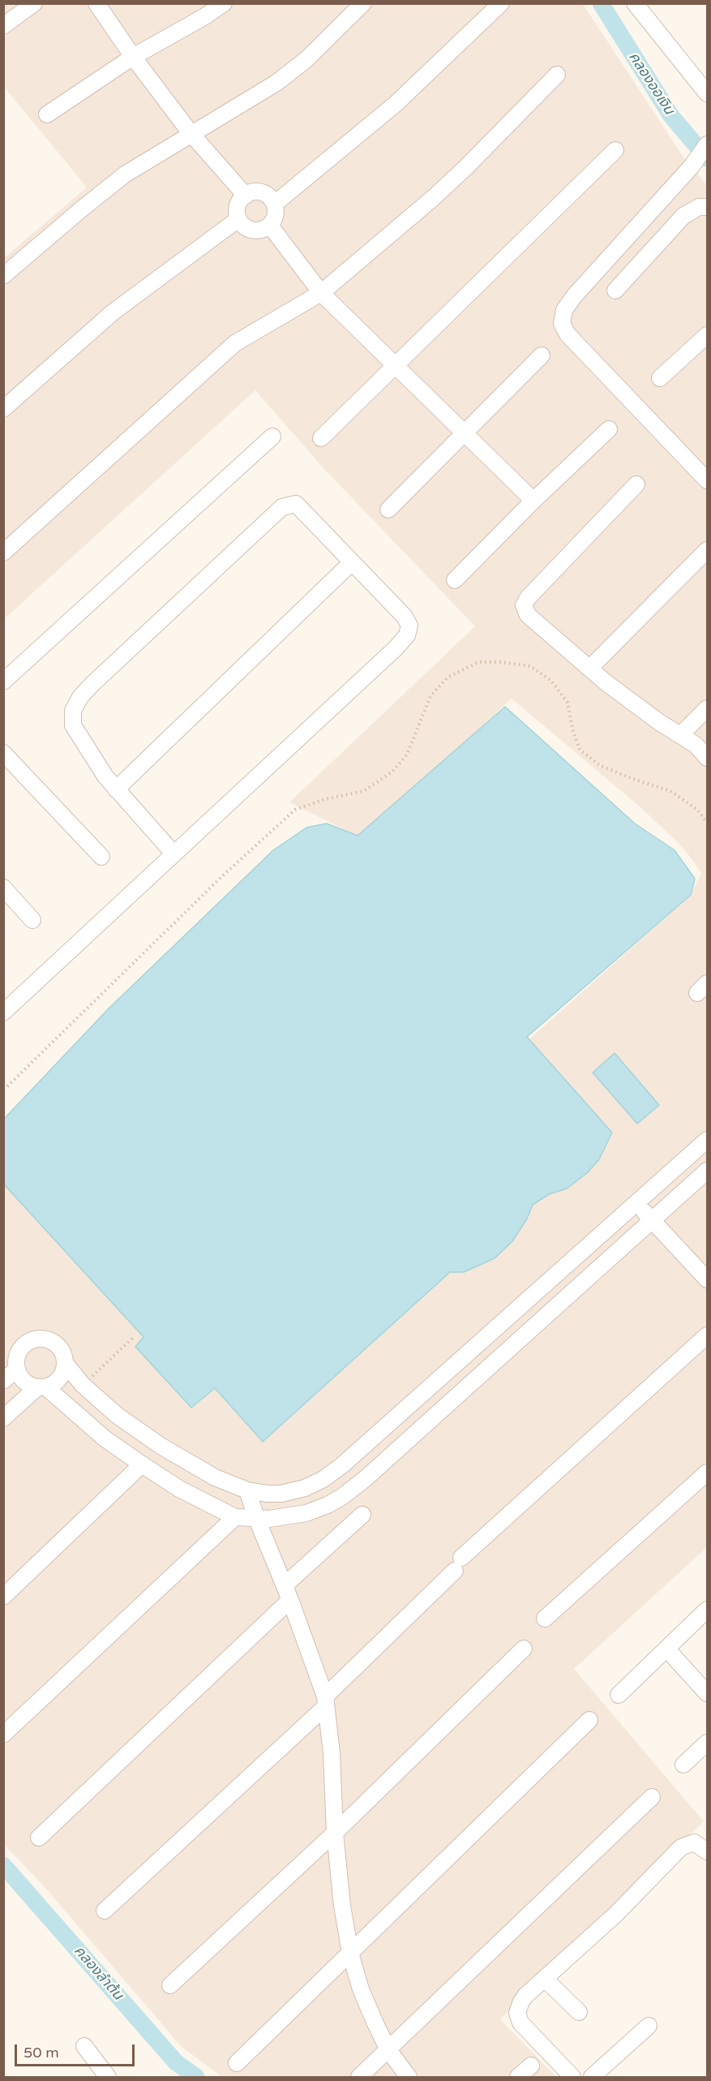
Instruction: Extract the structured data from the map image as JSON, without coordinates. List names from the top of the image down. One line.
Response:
{"water":["คลองออเงิน","คลองลำต้น"],"scale_bar":"50 m"}
